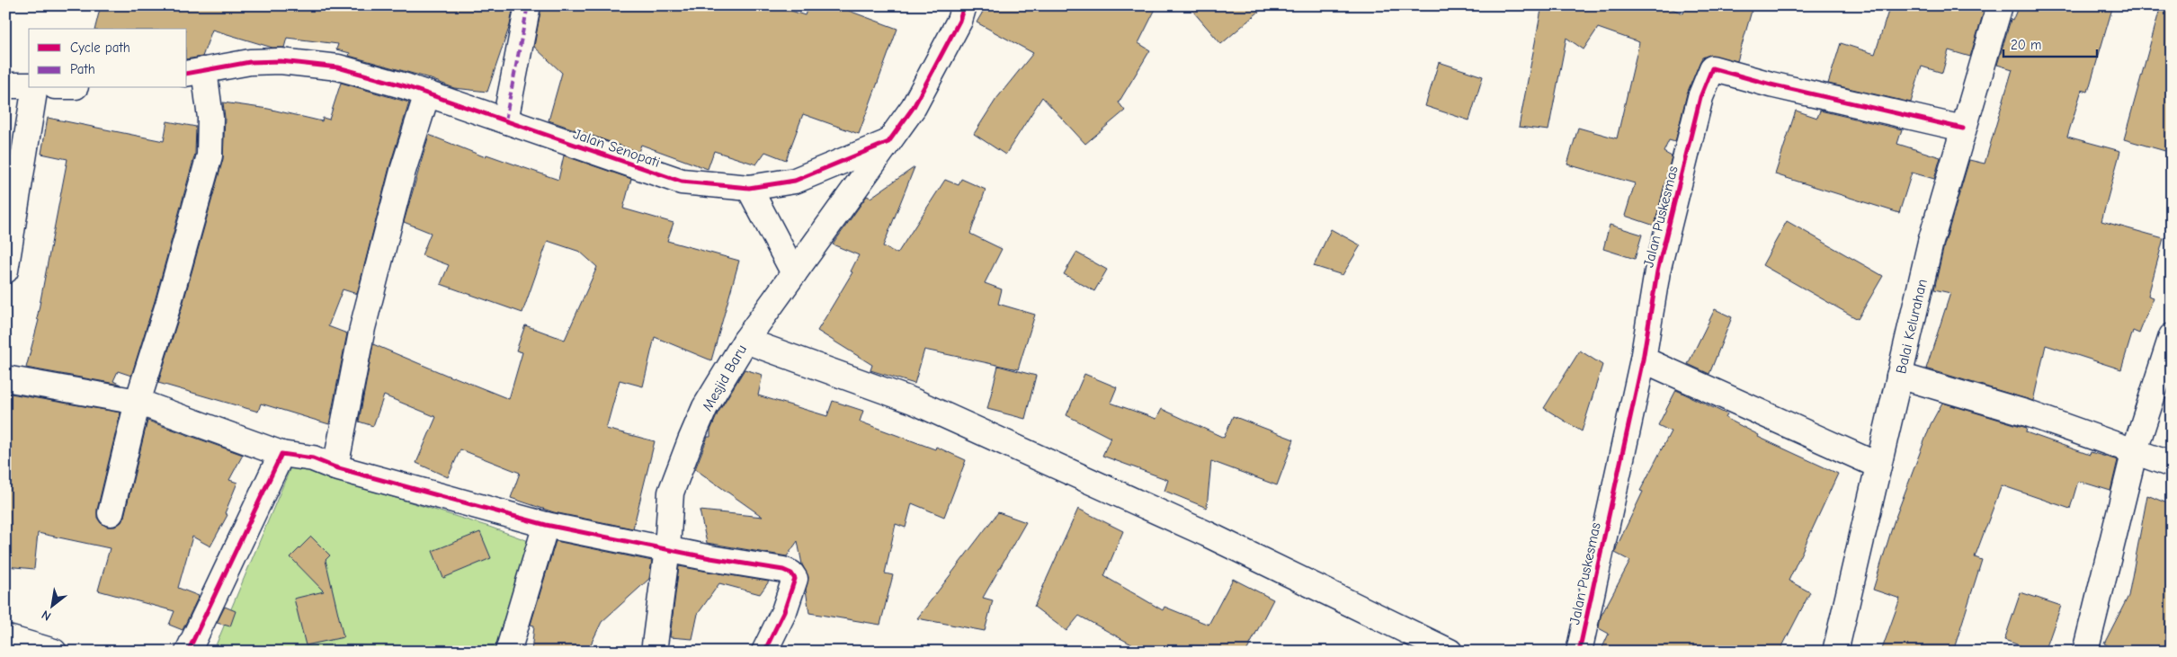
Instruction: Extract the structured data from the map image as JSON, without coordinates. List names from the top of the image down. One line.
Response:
{"streets":{"street":["Jalan Senopati","Jalan Puskesmas","Balai Kelurahan","Mesjid Baru"]},"crossings":[["Jalan Senopati","Mesjid Baru"],["Jalan Puskesmas","Balai Kelurahan"]],"legend":["Cycle path","Path"],"scale_bar":"20 m","north":"bottom left"}
